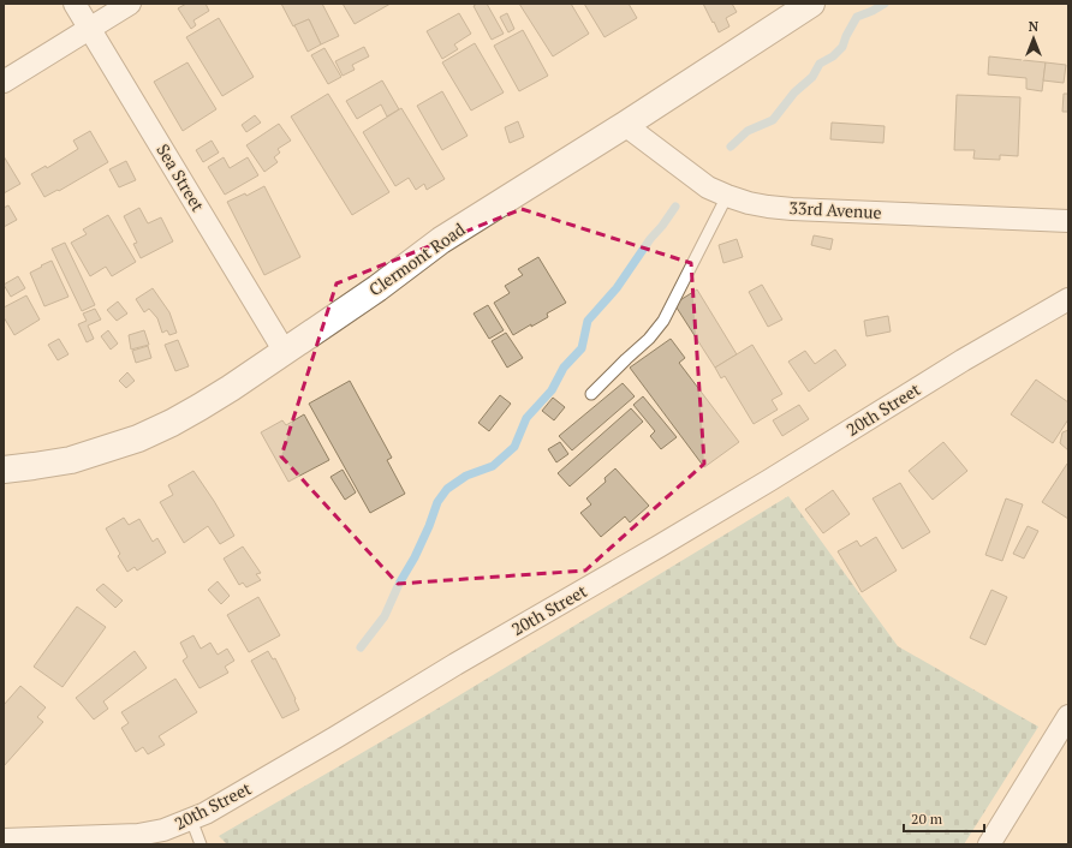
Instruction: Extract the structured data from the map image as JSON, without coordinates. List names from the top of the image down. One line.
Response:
{"streets":{"street":["Sea Street","33rd Avenue","Clermont Road","20th Street"]},"crossings":[["Sea Street","Clermont Road"],["33rd Avenue","Clermont Road"]],"scale_bar":"20 m","north":"top"}
